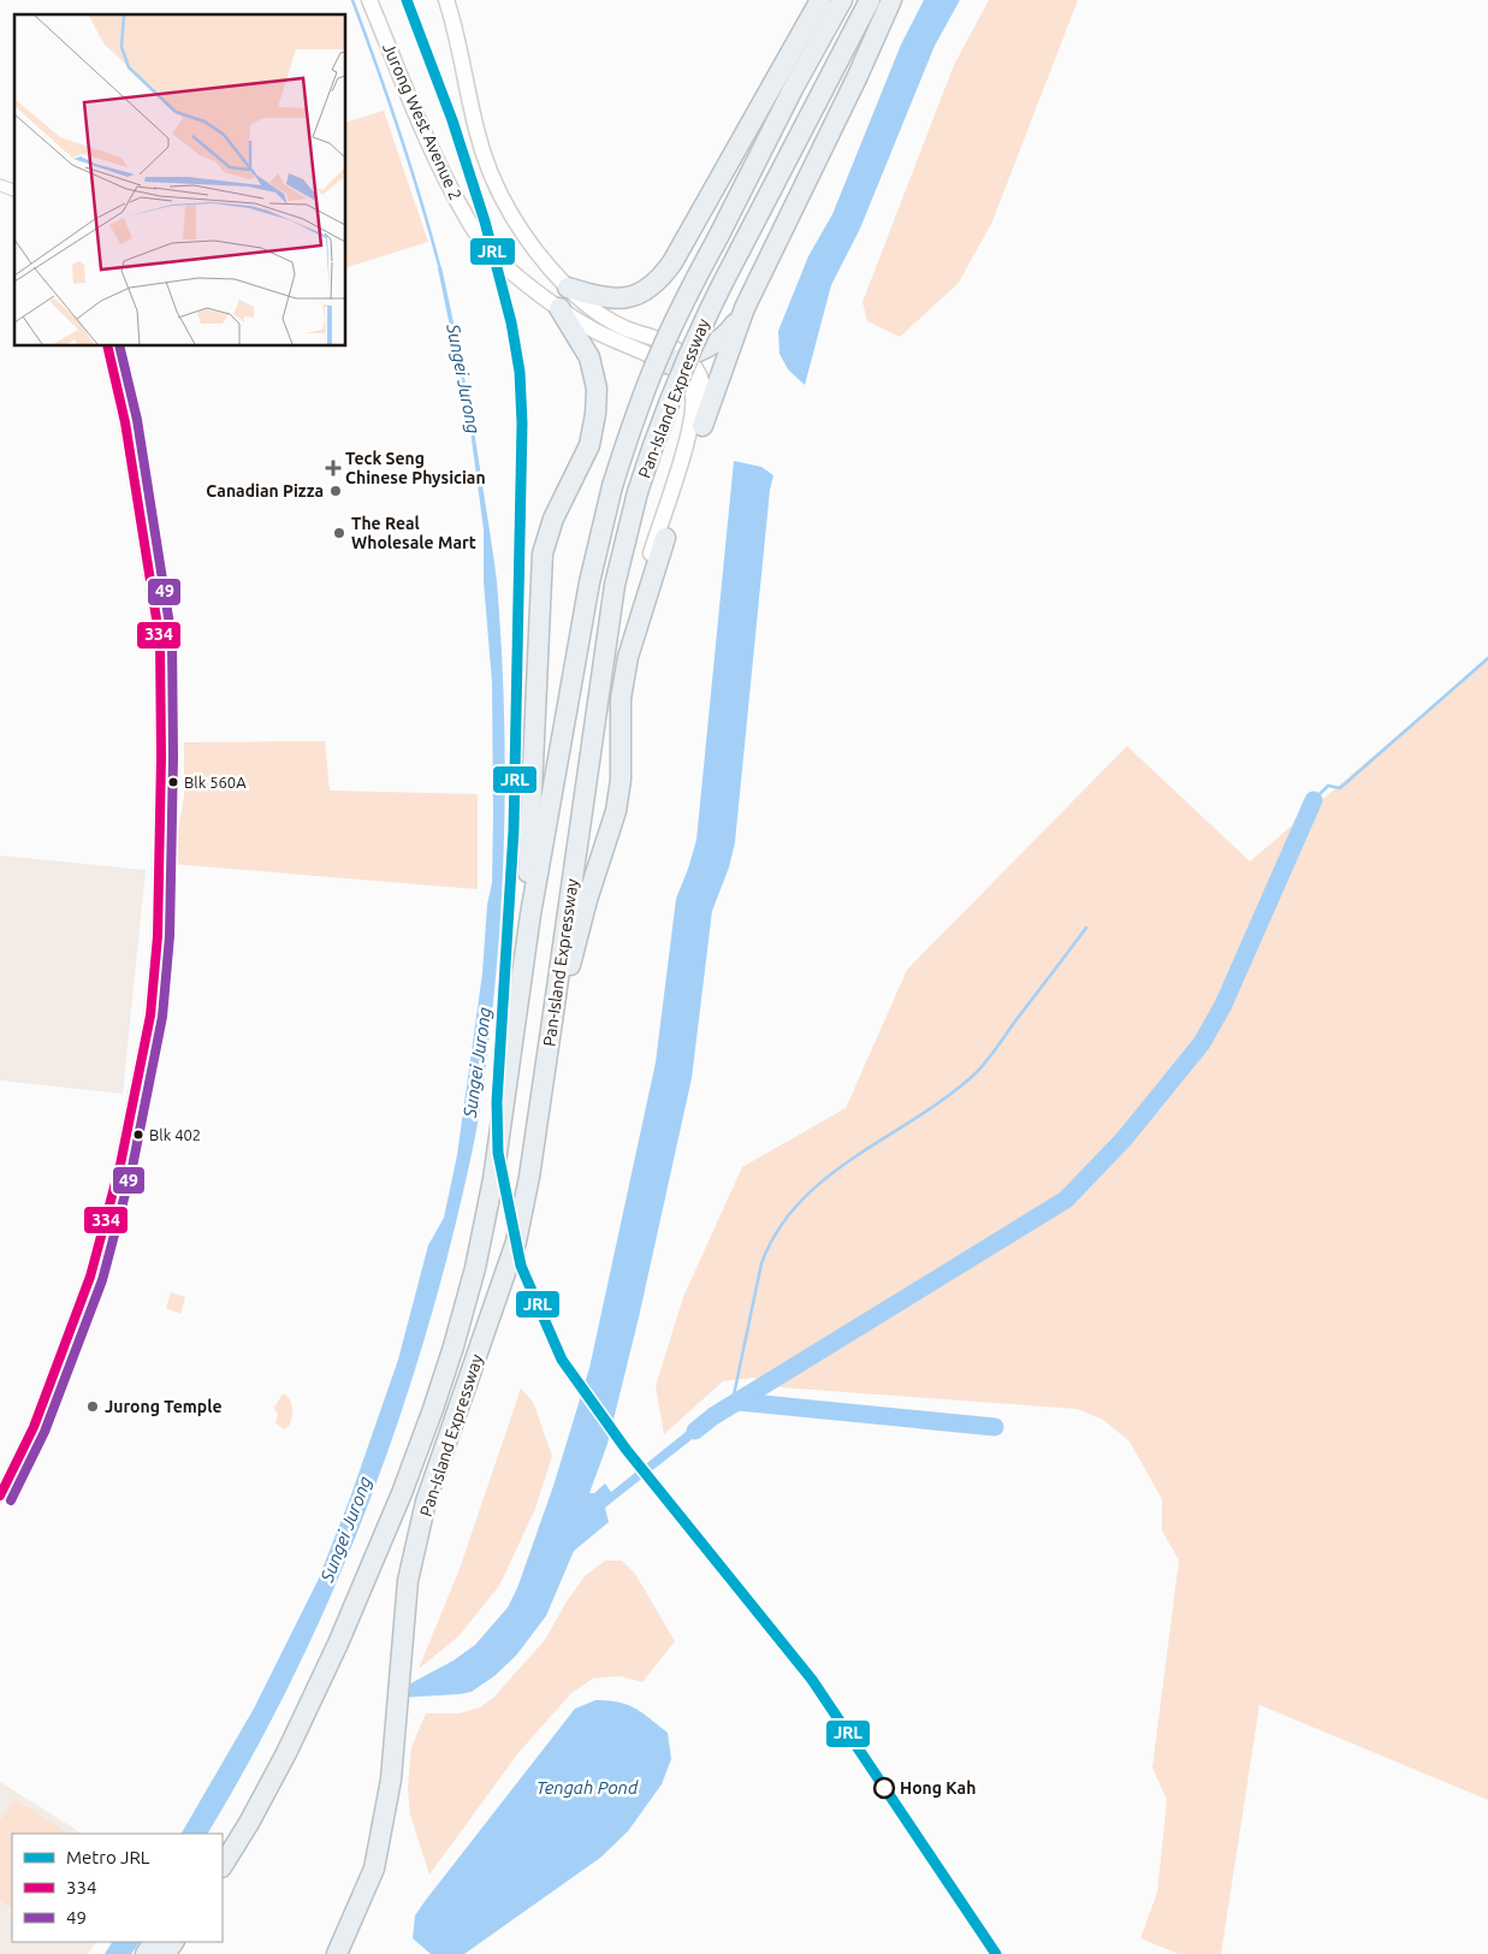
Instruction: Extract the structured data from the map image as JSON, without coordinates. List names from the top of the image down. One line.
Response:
{"streets":{"highway":["Pan-Island Expressway"],"main road":["Jurong West Avenue 2"]},"water":["Sungei Jurong","Tengah Pond"],"places":{"health":["Teck Seng Chinese Physician"],"other":["Canadian Pizza","The Real Wholesale Mart","Blk 560A","Blk 402","Jurong Temple","Hong Kah"]},"lines":["metro line JRL","transit line 334","transit line 49"],"legend":["Metro JRL","334","49"]}
